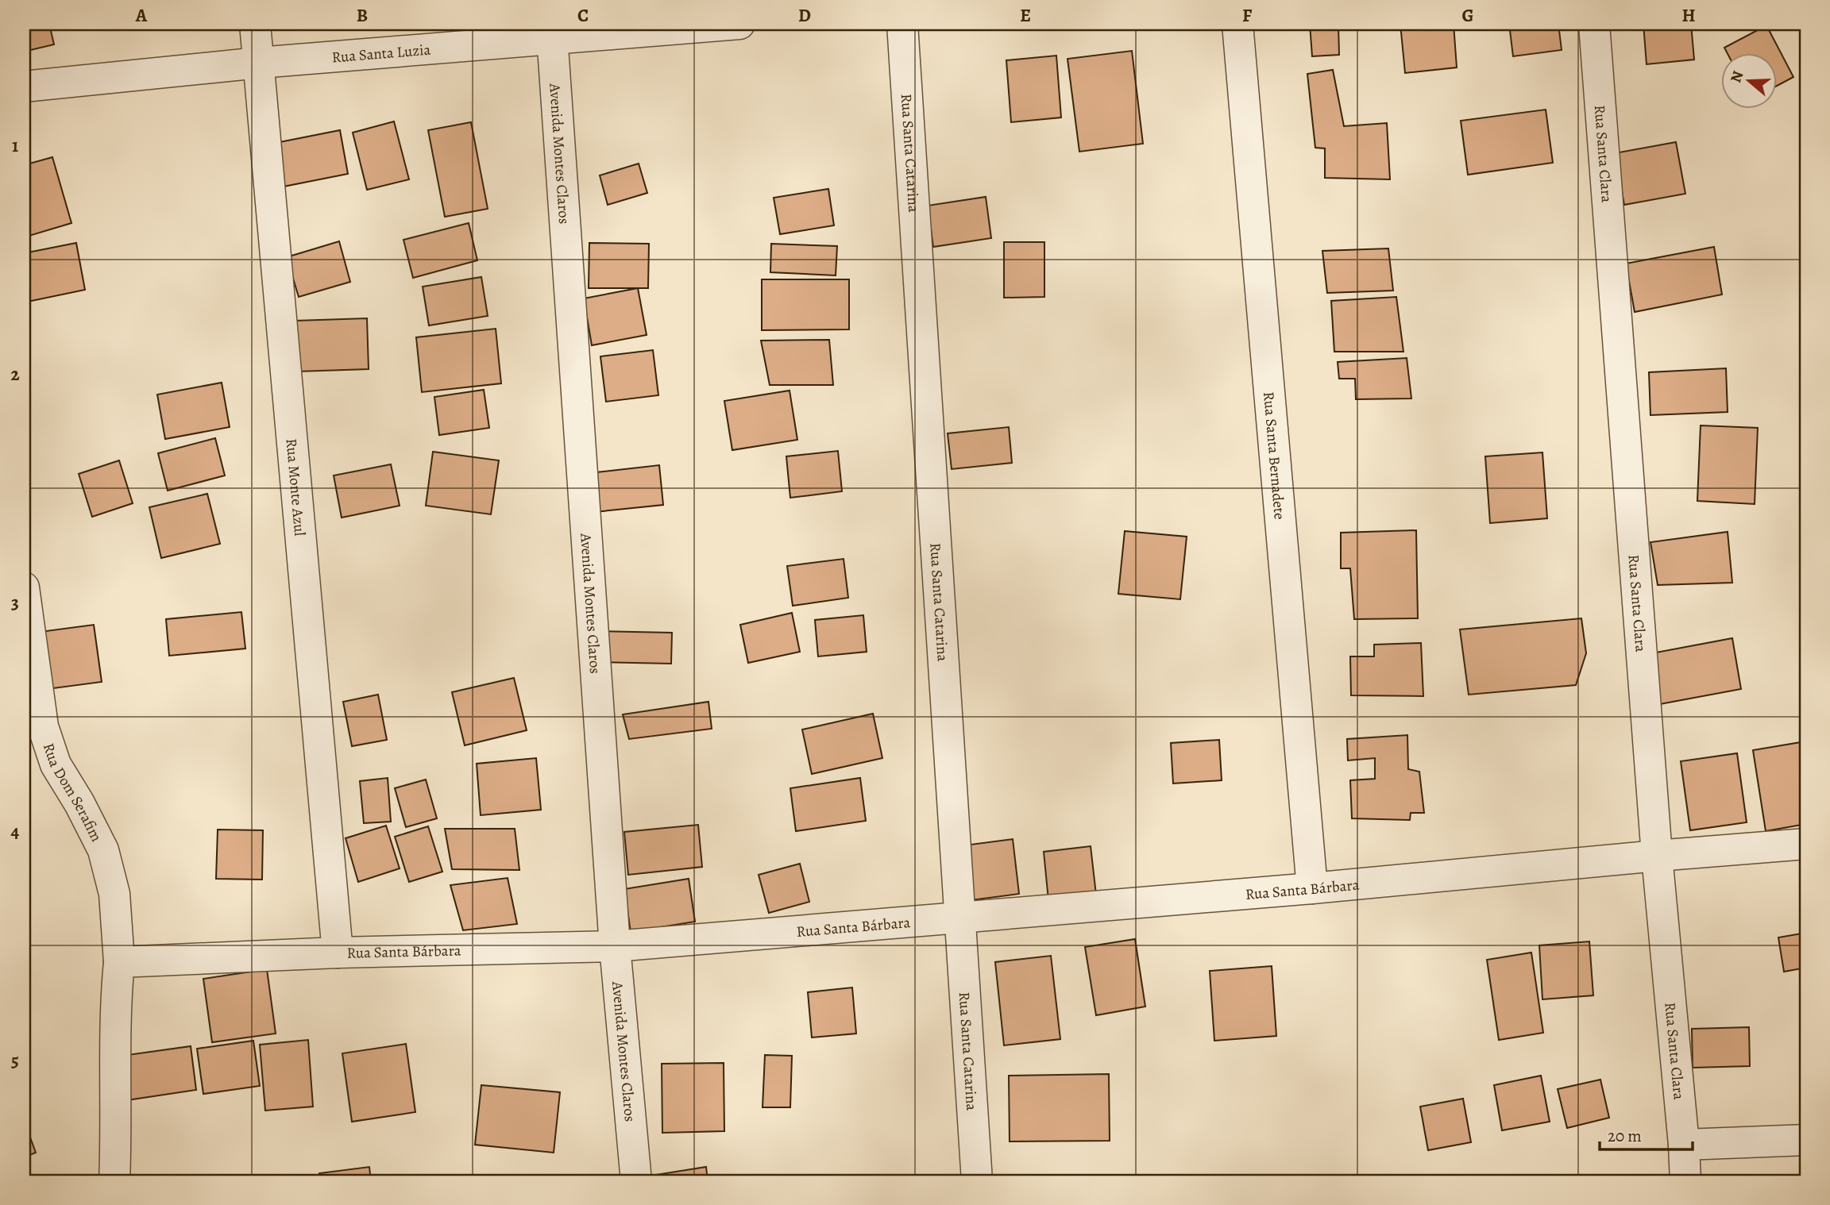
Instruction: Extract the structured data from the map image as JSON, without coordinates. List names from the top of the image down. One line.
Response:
{"streets":{"street":["Rua Santa Luzia","Rua Santa Catarina","Avenida Montes Claros","Rua Santa Clara","Rua Santa Bernadete","Rua Monte Azul","Rua Dom Serafim","Rua Santa Bárbara"]},"crossings":[["Rua Santa Luzia","Avenida Montes Claros"],["Rua Santa Luzia","Rua Monte Azul"],["Rua Santa Catarina","Rua Santa Bárbara"],["Avenida Montes Claros","Rua Santa Bárbara"],["Rua Santa Clara","Rua Santa Bárbara"],["Rua Santa Bernadete","Rua Santa Bárbara"],["Rua Monte Azul","Rua Santa Bárbara"],["Rua Dom Serafim","Rua Santa Bárbara"]],"scale_bar":"20 m","north":"left","grid":{"columns":["A","B","C","D","E","F","G","H"],"rows":["1","2","3","4","5"]}}
